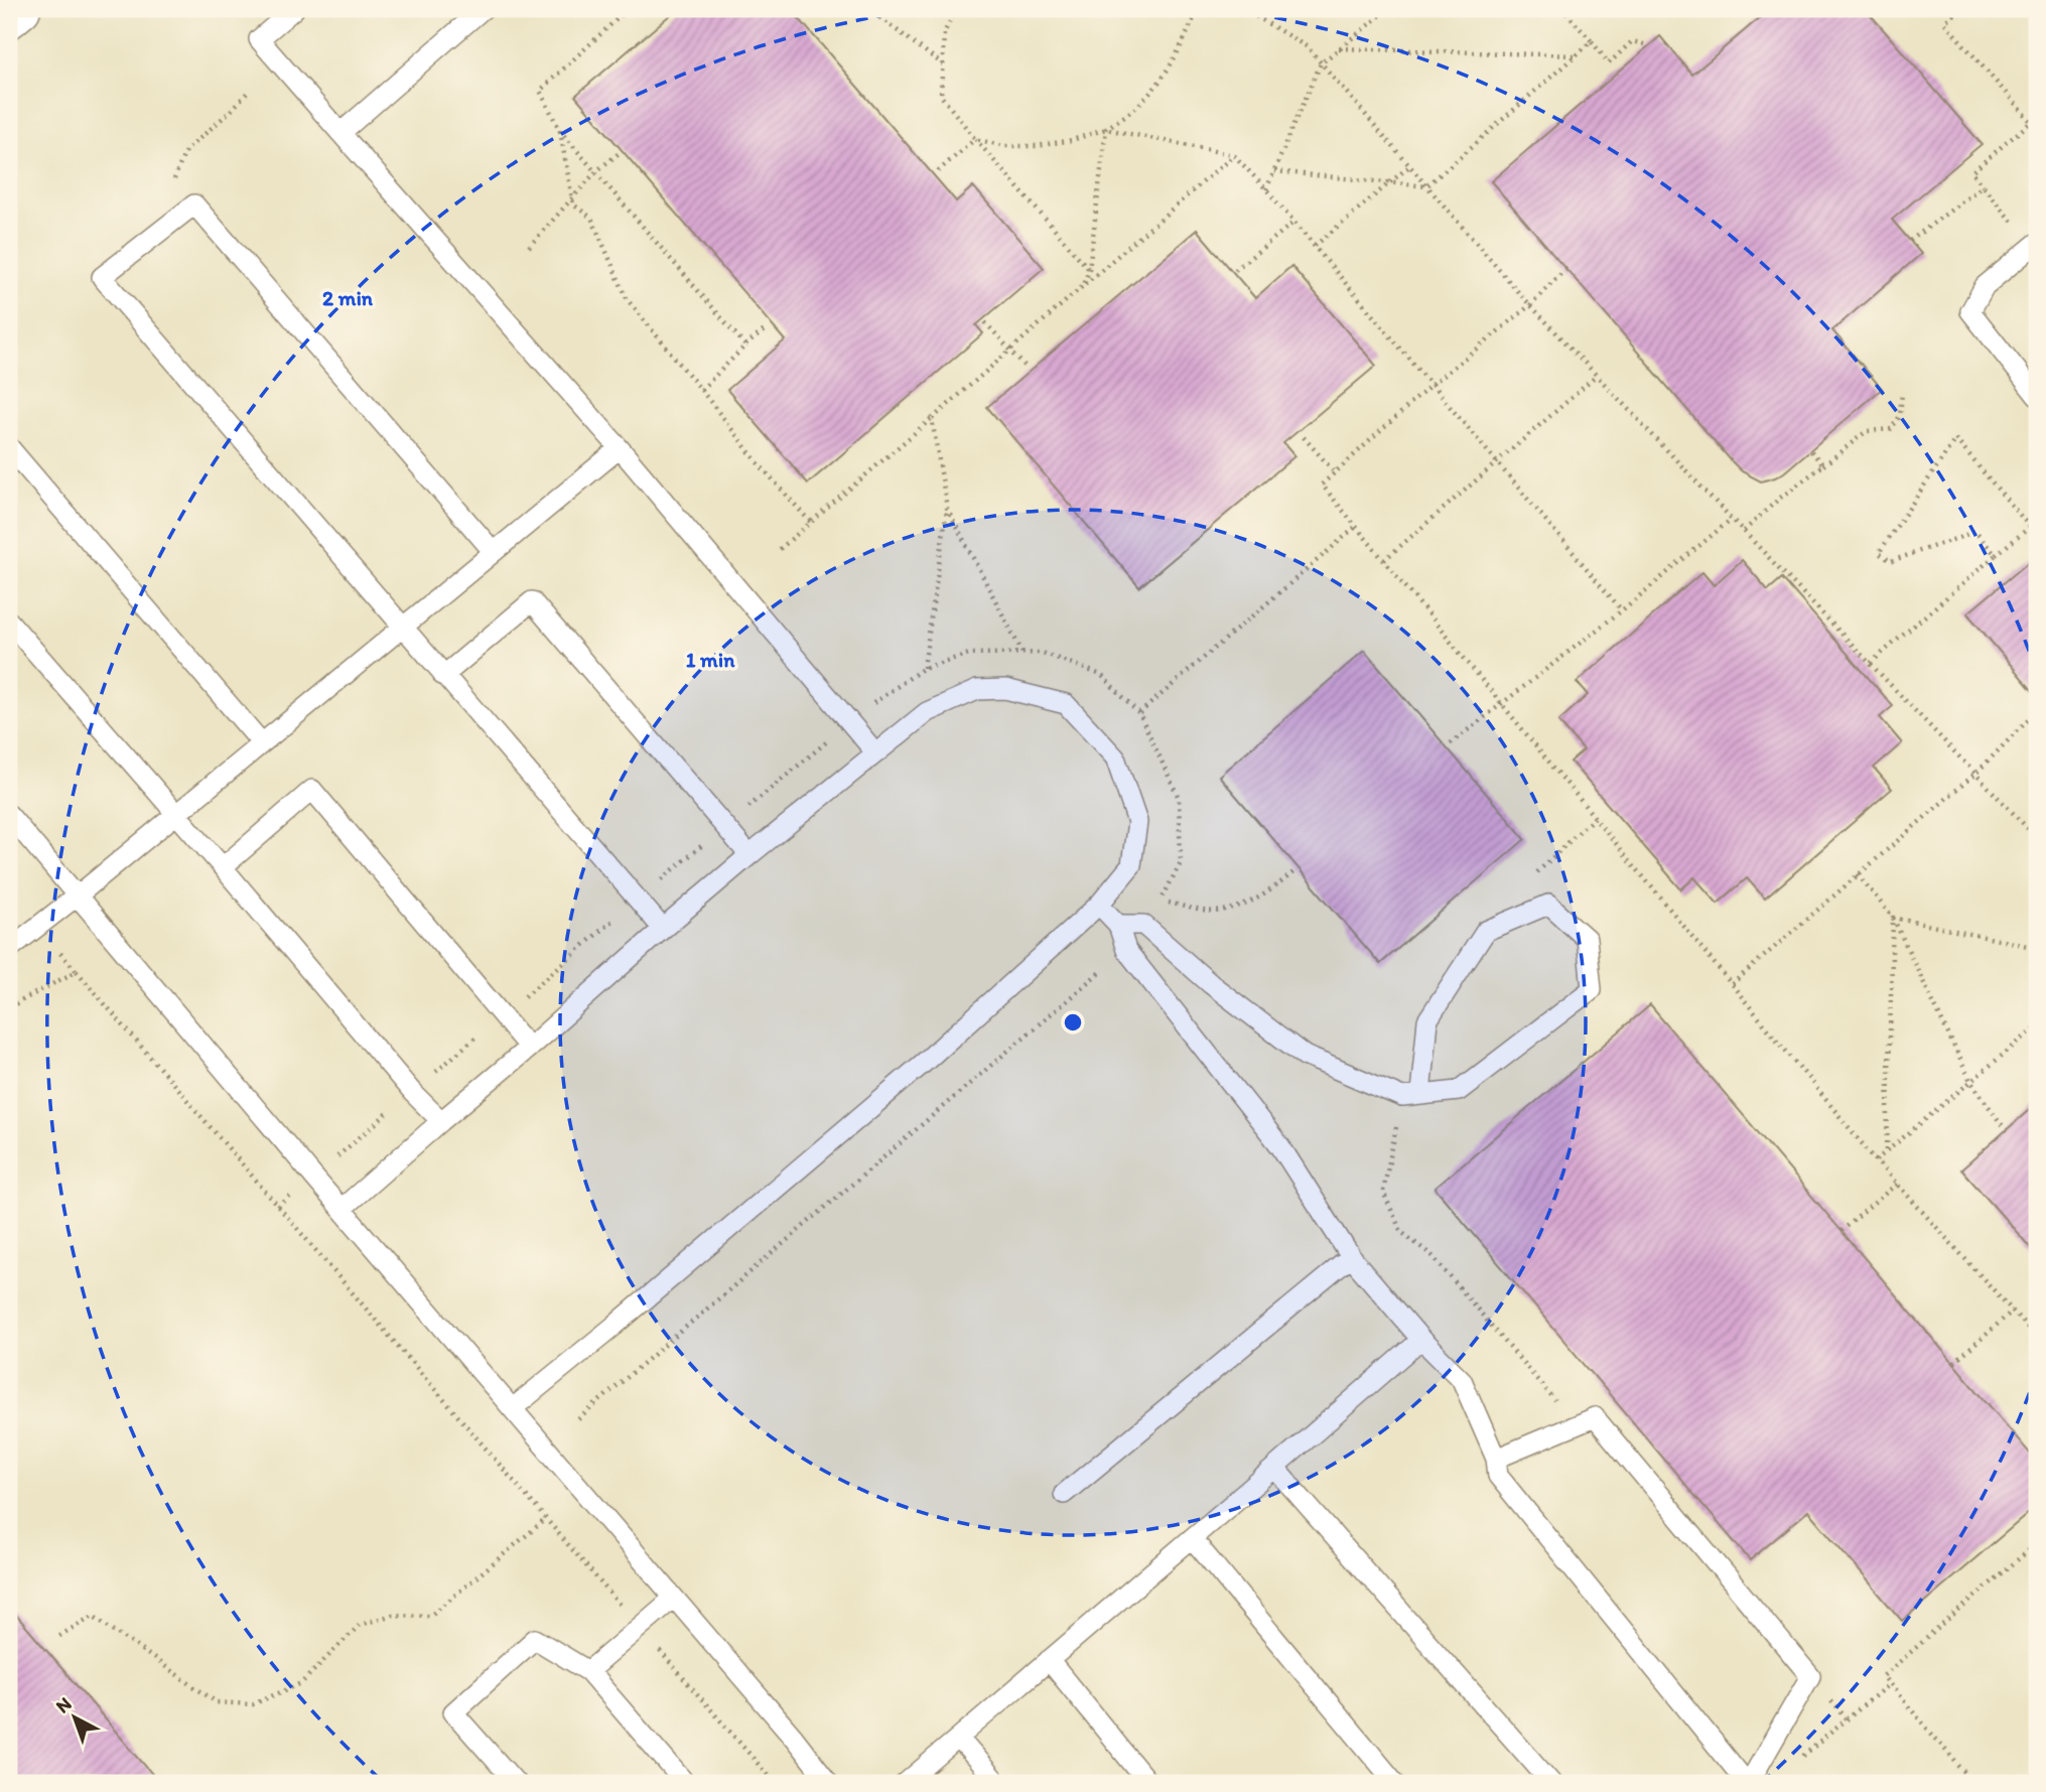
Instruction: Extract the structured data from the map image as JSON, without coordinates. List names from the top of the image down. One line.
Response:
{"north":"top left","rings":["2 min","1 min"]}
